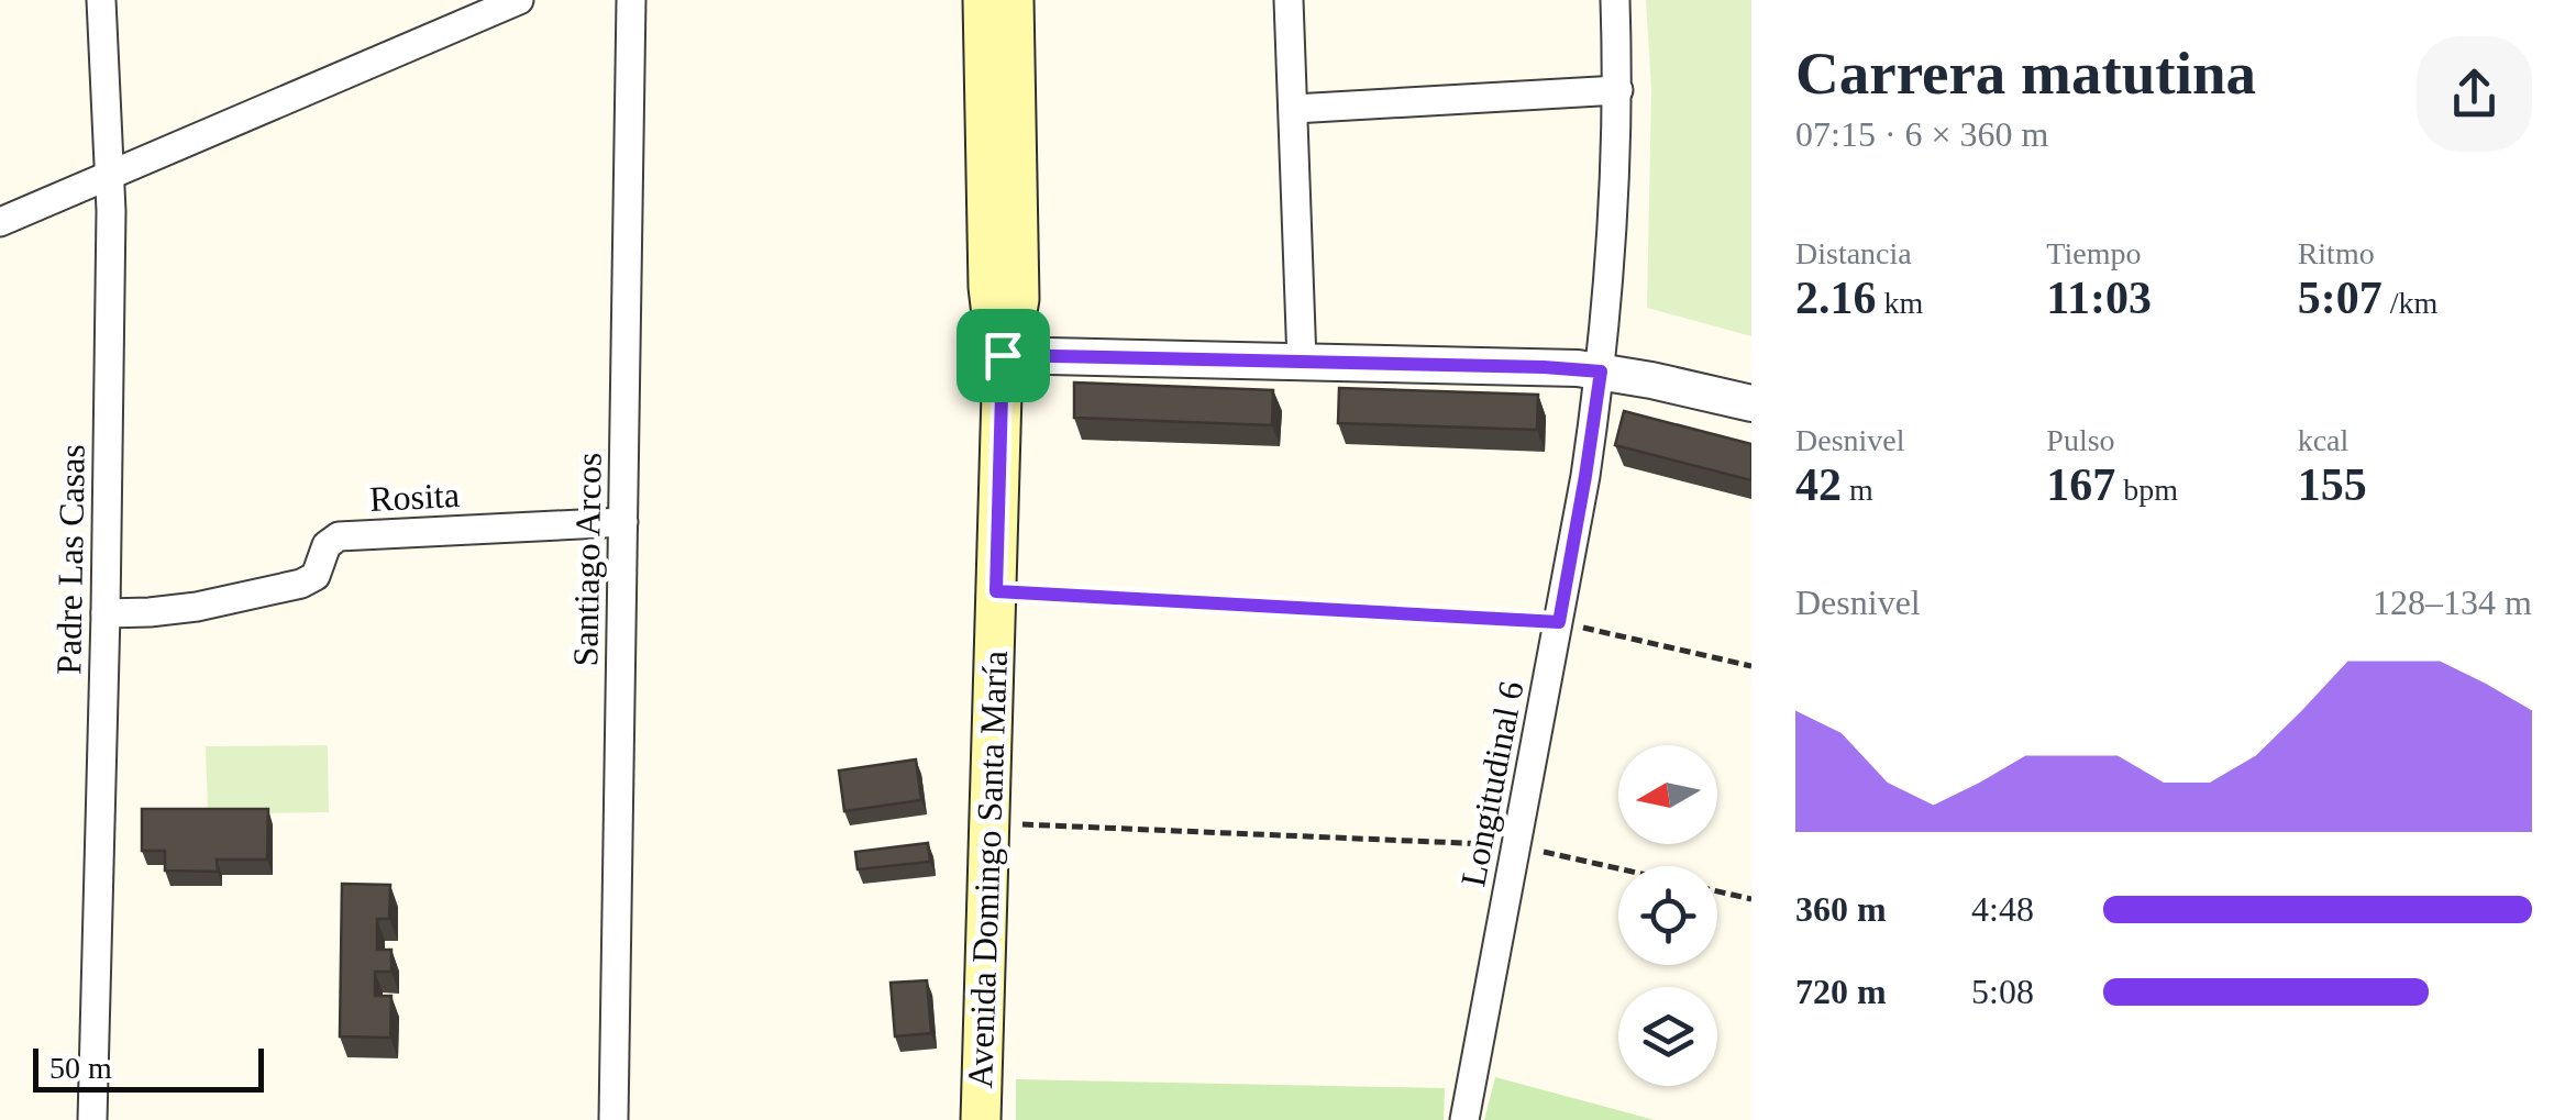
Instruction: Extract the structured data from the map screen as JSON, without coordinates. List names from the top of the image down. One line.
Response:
{"streets":{"main road":["Avenida Domingo Santa María"],"street":["Rosita","Padre Las Casas","Santiago Arcos","Longitudinal 6"]},"crossings":[["Rosita","Padre Las Casas"],["Rosita","Santiago Arcos"]],"scale_bar":"50 m","north":"left","page":{"heading":["Carrera matutina","07:15 · 6 × 360 m"],"stats":[["Distancia","2.16 km"],["Tiempo","11:03"],["Ritmo","5:07 /km"],["Desnivel","42 m"],["Pulso","167 bpm"],["kcal","155"]],"chart":["Desnivel","128–134 m"],"list":[{"name":"360 m","note":"4:48"},{"name":"720 m","note":"5:08"}],"scale":"50 m"}}
